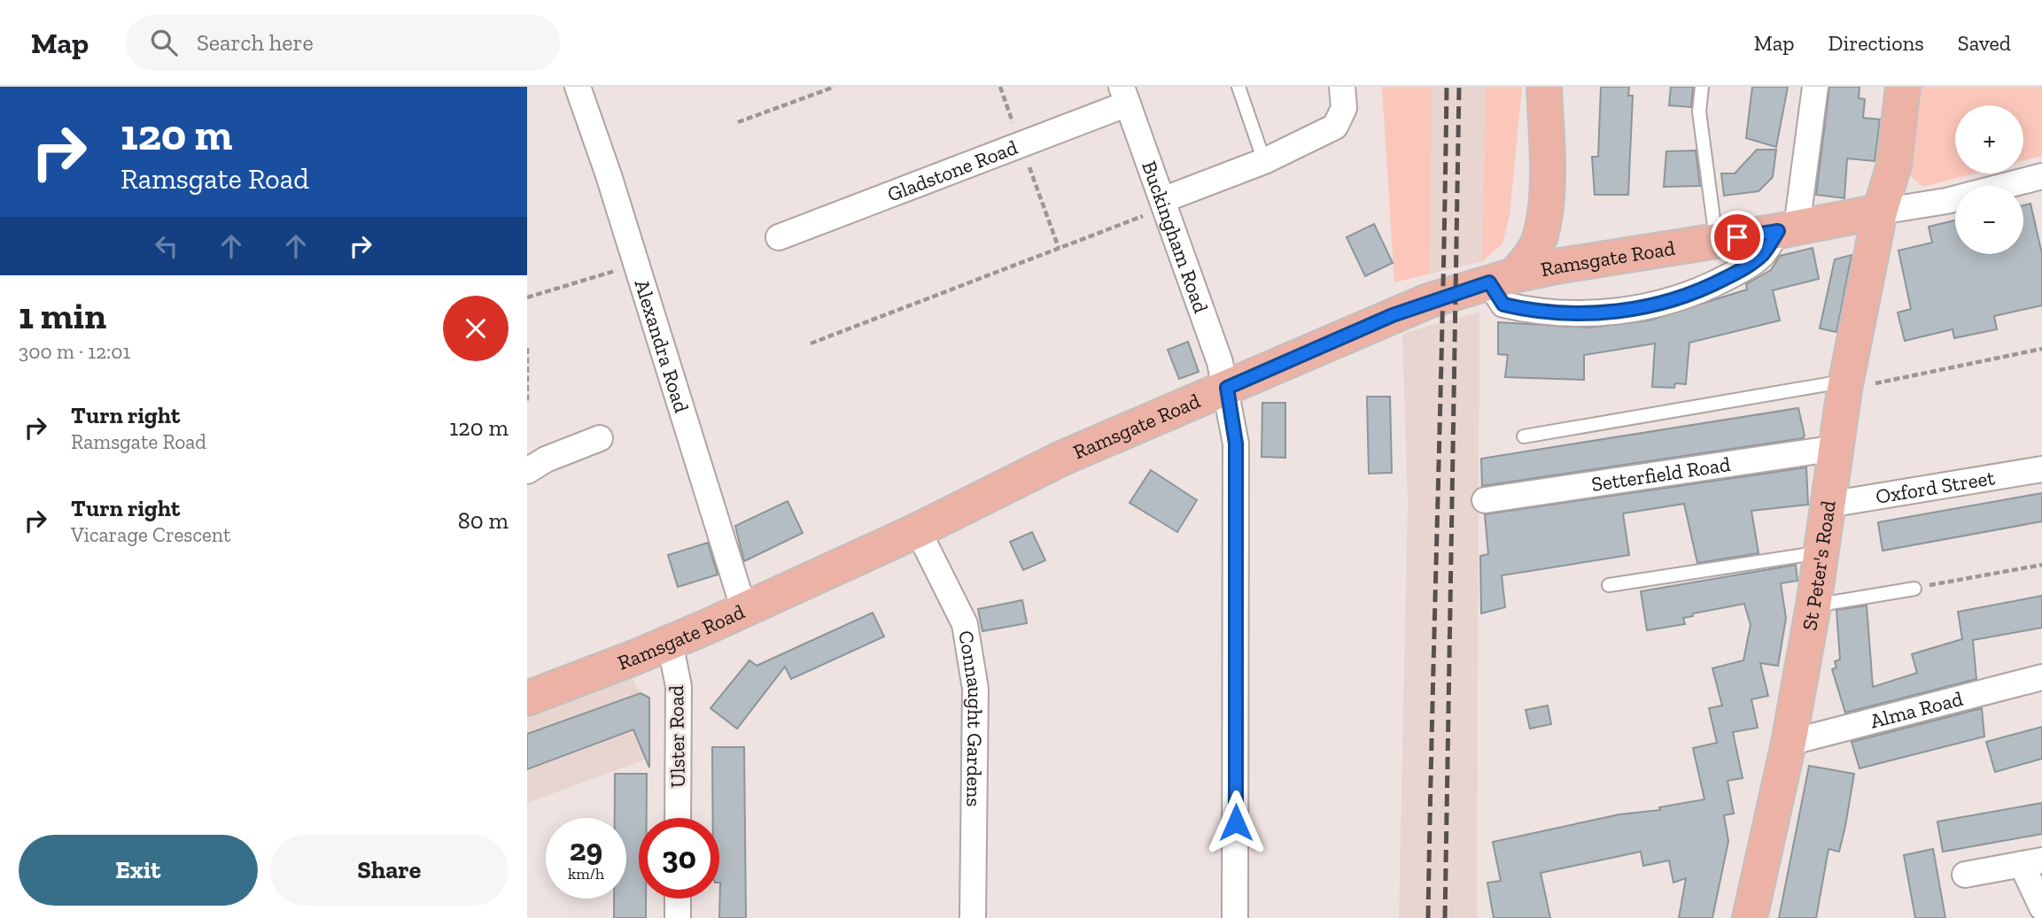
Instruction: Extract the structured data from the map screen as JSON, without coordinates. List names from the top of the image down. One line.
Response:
{"streets":{"main road":["Ramsgate Road","St Peter's Road"],"street":["Gladstone Road","Buckingham Road","Alexandra Road","Setterfield Road","Oxford Street","Alma Road","Connaught Gardens","Ulster Road"]},"crossings":[["Gladstone Road","Buckingham Road"],["Buckingham Road","Ramsgate Road"],["Ramsgate Road","Alexandra Road"],["Ramsgate Road","St Peter's Road"],["Ramsgate Road","Connaught Gardens"],["Ramsgate Road","Ulster Road"],["Setterfield Road","St Peter's Road"],["Oxford Street","St Peter's Road"],["St Peter's Road","Alma Road"]],"page":{"header":"Map","search":"Search here","nav":["Map","Directions","Saved"],"turn":["120 m","Ramsgate Road"],"map_buttons":["+","−"],"heading":["1 min","300 m · 12:01"],"list":[{"name":"Turn right","note":"Ramsgate Road","value":"120 m"},{"name":"Turn right","note":"Vicarage Crescent","value":"80 m"}],"speed":"29 km/h","limit":"30","buttons":["Exit","Share"]}}
